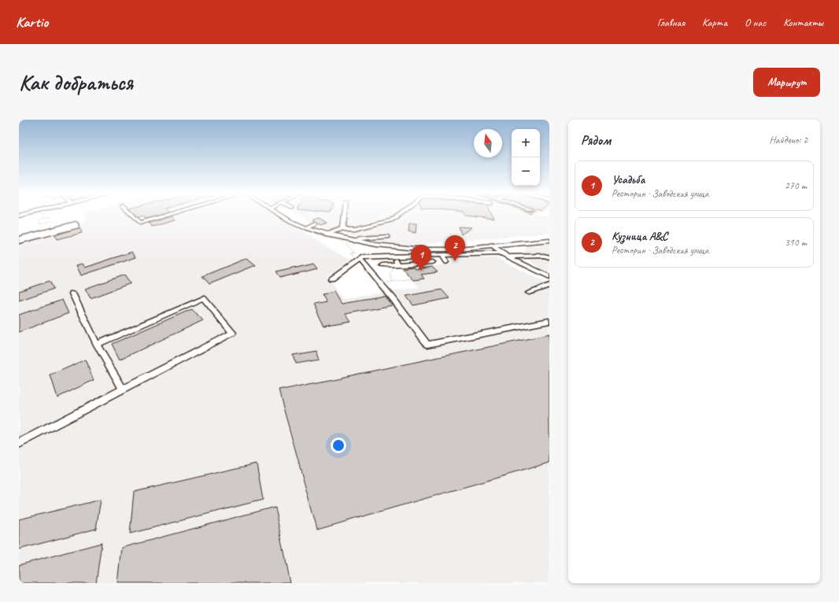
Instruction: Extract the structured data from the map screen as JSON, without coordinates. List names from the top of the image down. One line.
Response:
{"north":"top","page":{"header":"Kartio","nav":["Главная","Карта","О нас","Контакты"],"buttons":"Маршрут","title":"Как добраться","heading":["Рядом","Найдено: 2"],"map_buttons":["+","−"],"list":[{"mark":"1","name":"Усадьба","note":"Ресторан · Заводская улица","value":"270 m"},{"mark":"2","name":"Кузница А&С","note":"Ресторан · Заводская улица","value":"310 m"}],"pins":["2","1"]}}
